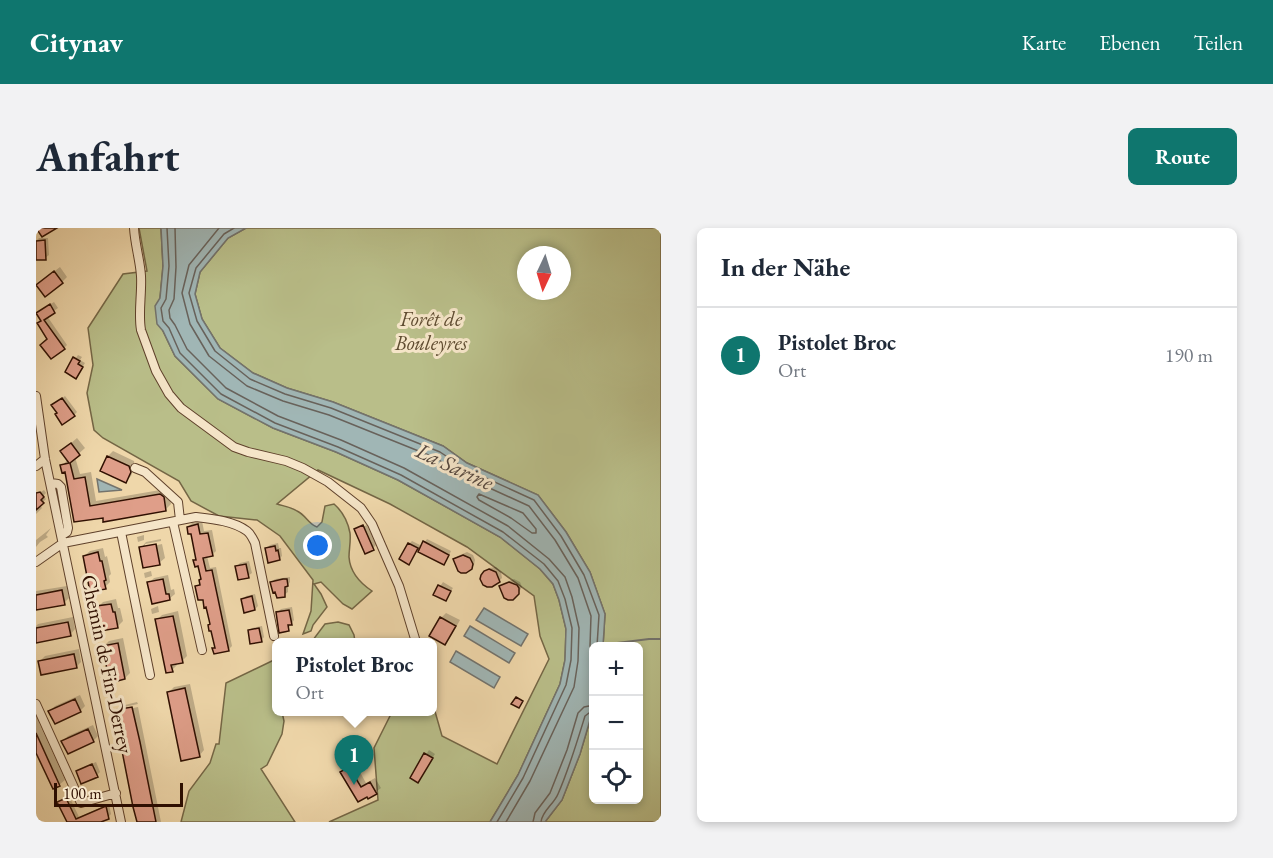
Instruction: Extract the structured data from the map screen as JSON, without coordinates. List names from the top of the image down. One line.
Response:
{"streets":{"street":["Chemin de Fin-Derrey"]},"water":["La Sarine"],"parks":["Forêt de Bouleyres"],"scale_bar":"100 m","north":"bottom","page":{"header":"Citynav","nav":["Karte","Ebenen","Teilen"],"buttons":"Route","title":"Anfahrt","heading":"In der Nähe","list":[{"mark":"1","name":"Pistolet Broc","note":"Ort","value":"190 m"}],"popup":["Pistolet Broc","Ort"],"map_buttons":["+","−"],"pins":"1","scale":"100 m"}}
